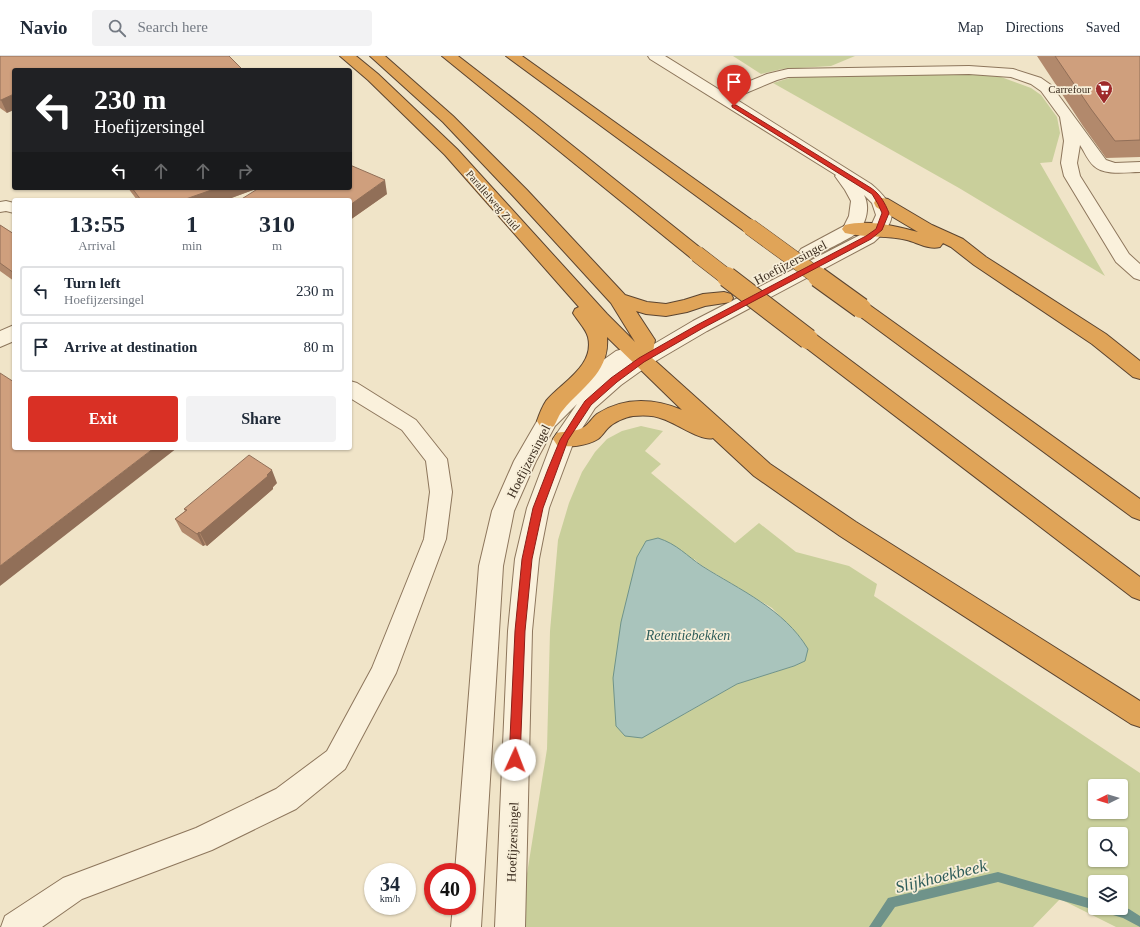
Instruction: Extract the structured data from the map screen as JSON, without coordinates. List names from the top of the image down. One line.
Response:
{"streets":{"highway":["Parallelweg Zuid"],"street":["Hoefijzersingel"]},"crossings":[["Parallelweg Zuid","Hoefijzersingel"]],"water":["Retentiebekken","Slijkhoekbeek"],"places":{"supermarket":["Carrefour"]},"north":"left","page":{"header":"Navio","search":"Search here","nav":["Map","Directions","Saved"],"turn":["230 m","Hoefijzersingel"],"eta":["13:55","Arrival","1","min","310","m"],"list":[{"name":"Turn left","note":"Hoefijzersingel","value":"230 m"},{"name":"Arrive at destination","value":"80 m"}],"buttons":["Exit","Share"],"speed":"34 km/h","limit":"40"}}
